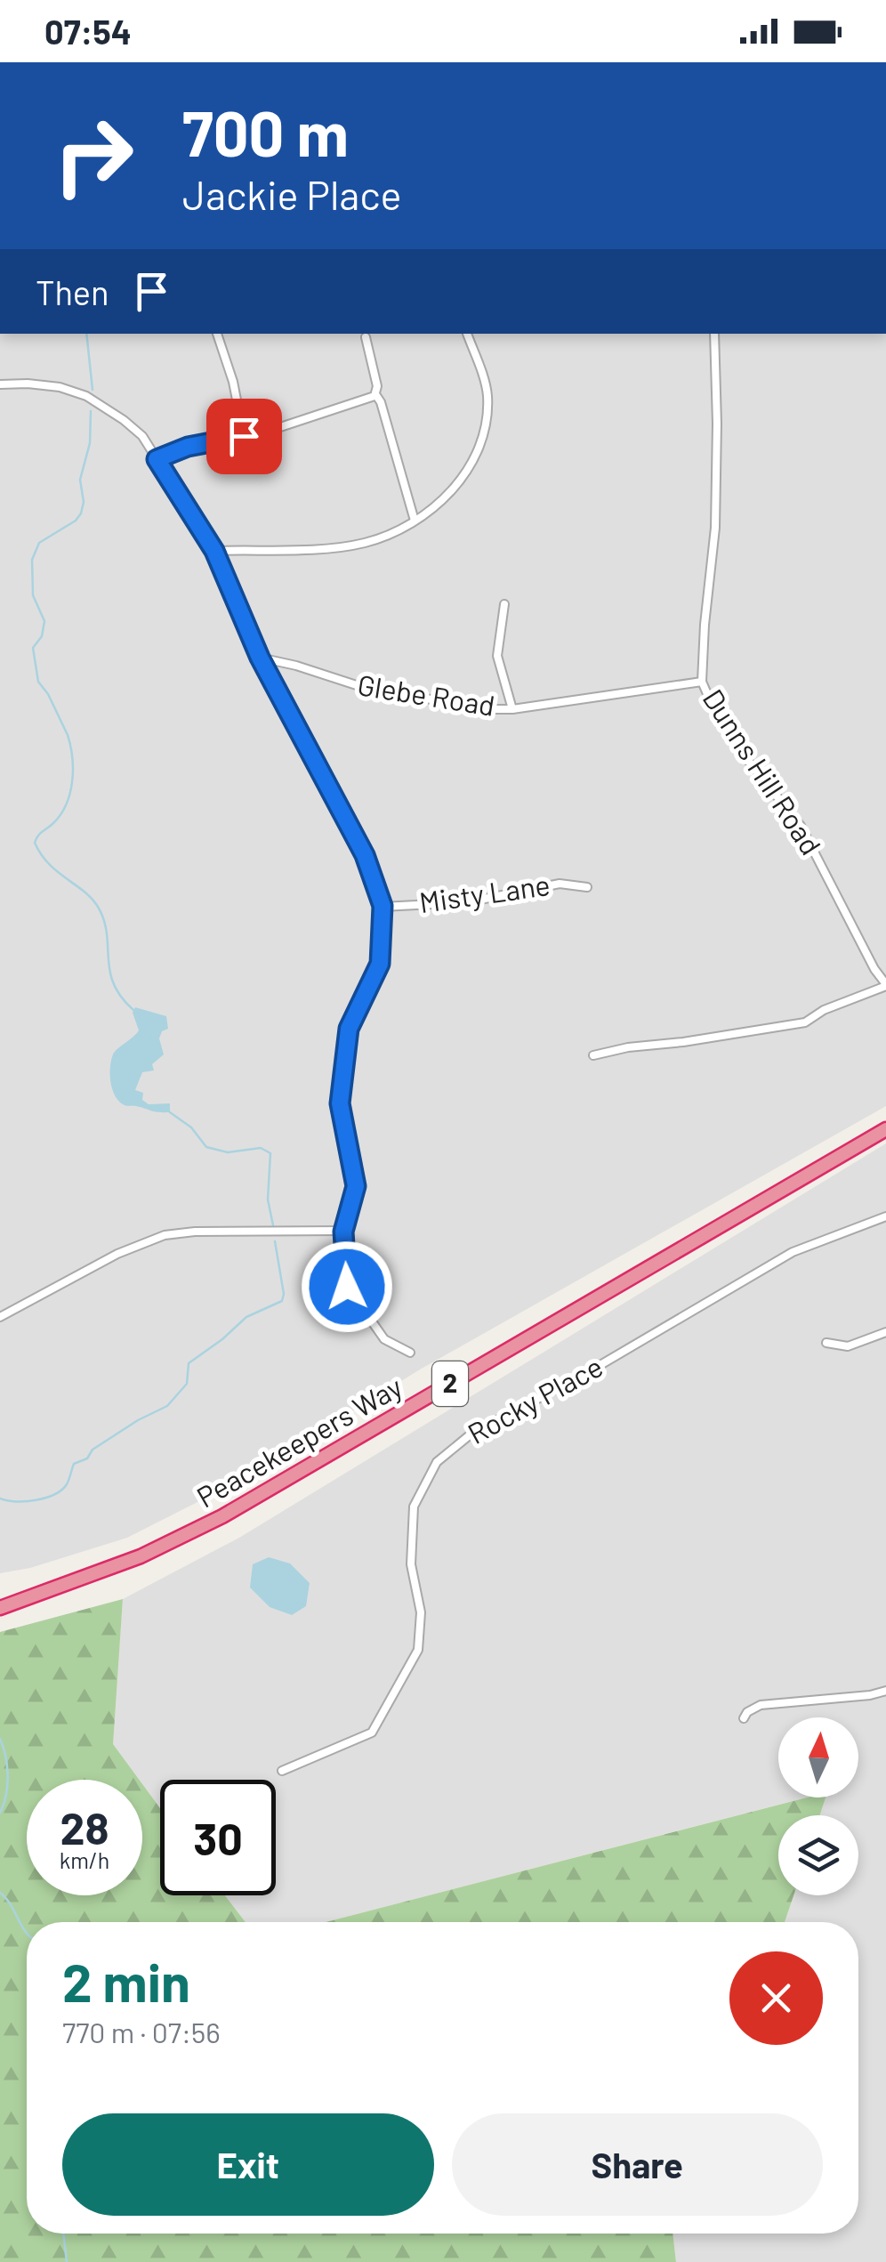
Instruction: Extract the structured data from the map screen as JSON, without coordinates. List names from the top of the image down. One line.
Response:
{"streets":{"highway":["2","Peacekeepers Way"],"street":["Glebe Road","Dunns Hill Road","Misty Lane","Rocky Place"]},"crossings":[["Glebe Road","Dunns Hill Road"]],"north":"top","page":{"status":"07:54","turn":["700 m","Jackie Place"],"then":"Then","speed":"28 km/h","limit":"30","heading":["2 min","770 m · 07:56"],"buttons":["Exit","Share"]}}
